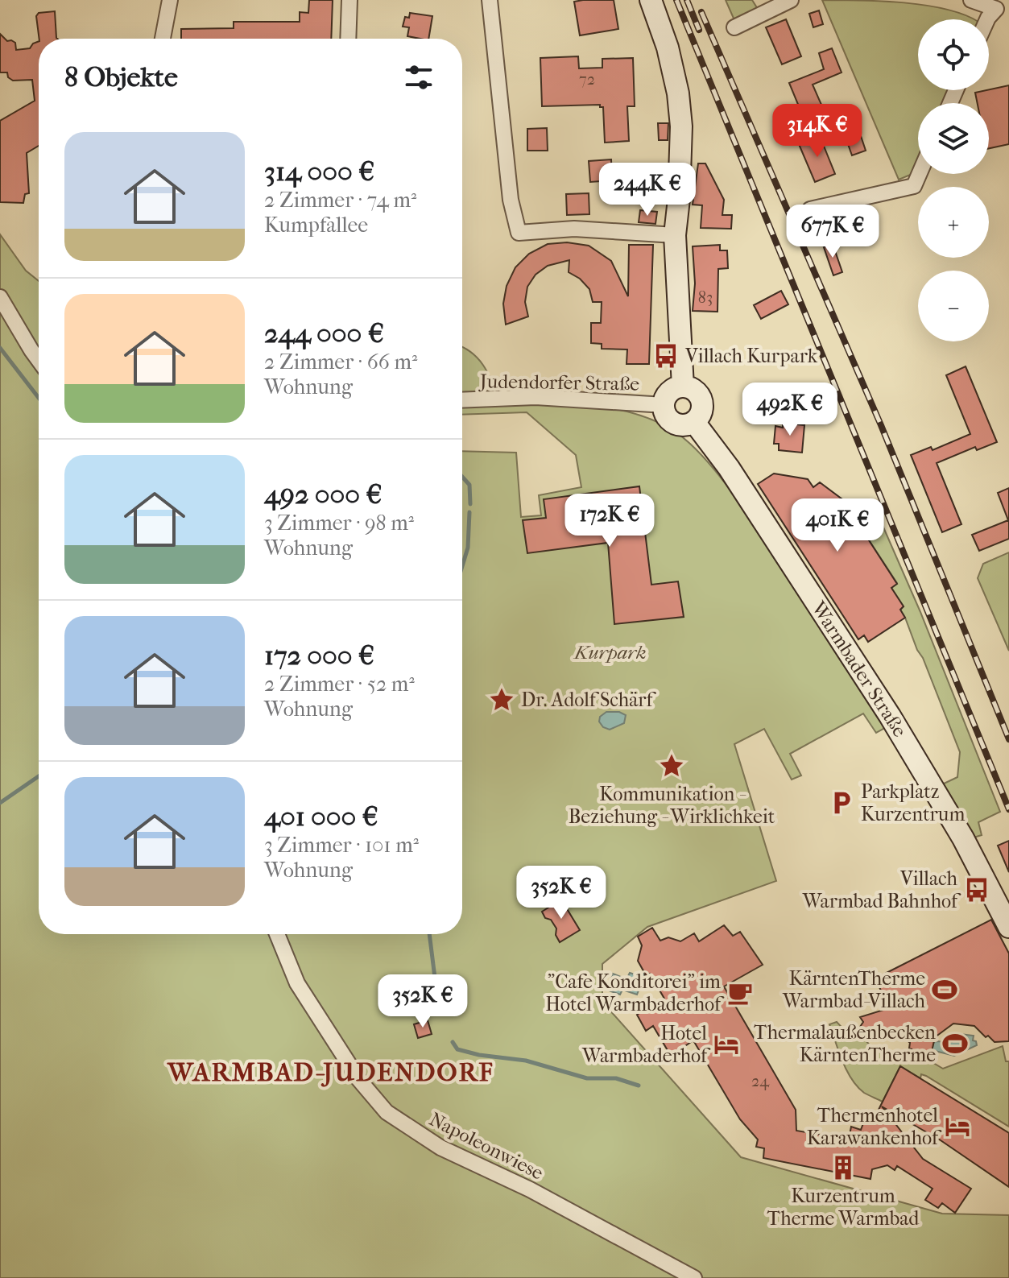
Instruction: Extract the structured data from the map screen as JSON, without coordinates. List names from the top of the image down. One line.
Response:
{"streets":{"street":["Judendorfer Straße","Warmbader Straße","Napoleonwiese"]},"crossings":[["Judendorfer Straße","Warmbader Straße"]],"districts":["WARMBAD-JUDENDORF"],"parks":["Kurpark"],"places":{"bus stop":["Villach Kurpark","Villach Warmbad Bahnhof"],"place":["Dr. Adolf Schärf","Kommunikation - Beziehung - Wirklichkeit"],"parking":["Parkplatz Kurzentrum"],"sports":["KärntenTherme Warmbad-Villach","Thermalaußenbecken KärntenTherme"],"cafe":["\"Cafe Konditorei\" im Hotel Warmbaderhof"],"hotel":["Hotel Warmbaderhof","Thermenhotel Karawankenhof"],"building":["Kurzentrum Therme Warmbad"]},"house_numbers":["72","83","24"],"page":{"map_buttons":["+","−"],"heading":"8 Objekte","price":["314K €","244K €","677K €","492K €","172K €","401K €","352K €","352K €"],"list":[{"name":"314 000 €","note":"2 Zimmer · 74 m² · Kumpfallee"},{"name":"244 000 €","note":"2 Zimmer · 66 m² · Wohnung"},{"name":"492 000 €","note":"3 Zimmer · 98 m² · Wohnung"},{"name":"172 000 €","note":"2 Zimmer · 52 m² · Wohnung"},{"name":"401 000 €","note":"3 Zimmer · 101 m² · Wohnung"}]}}
